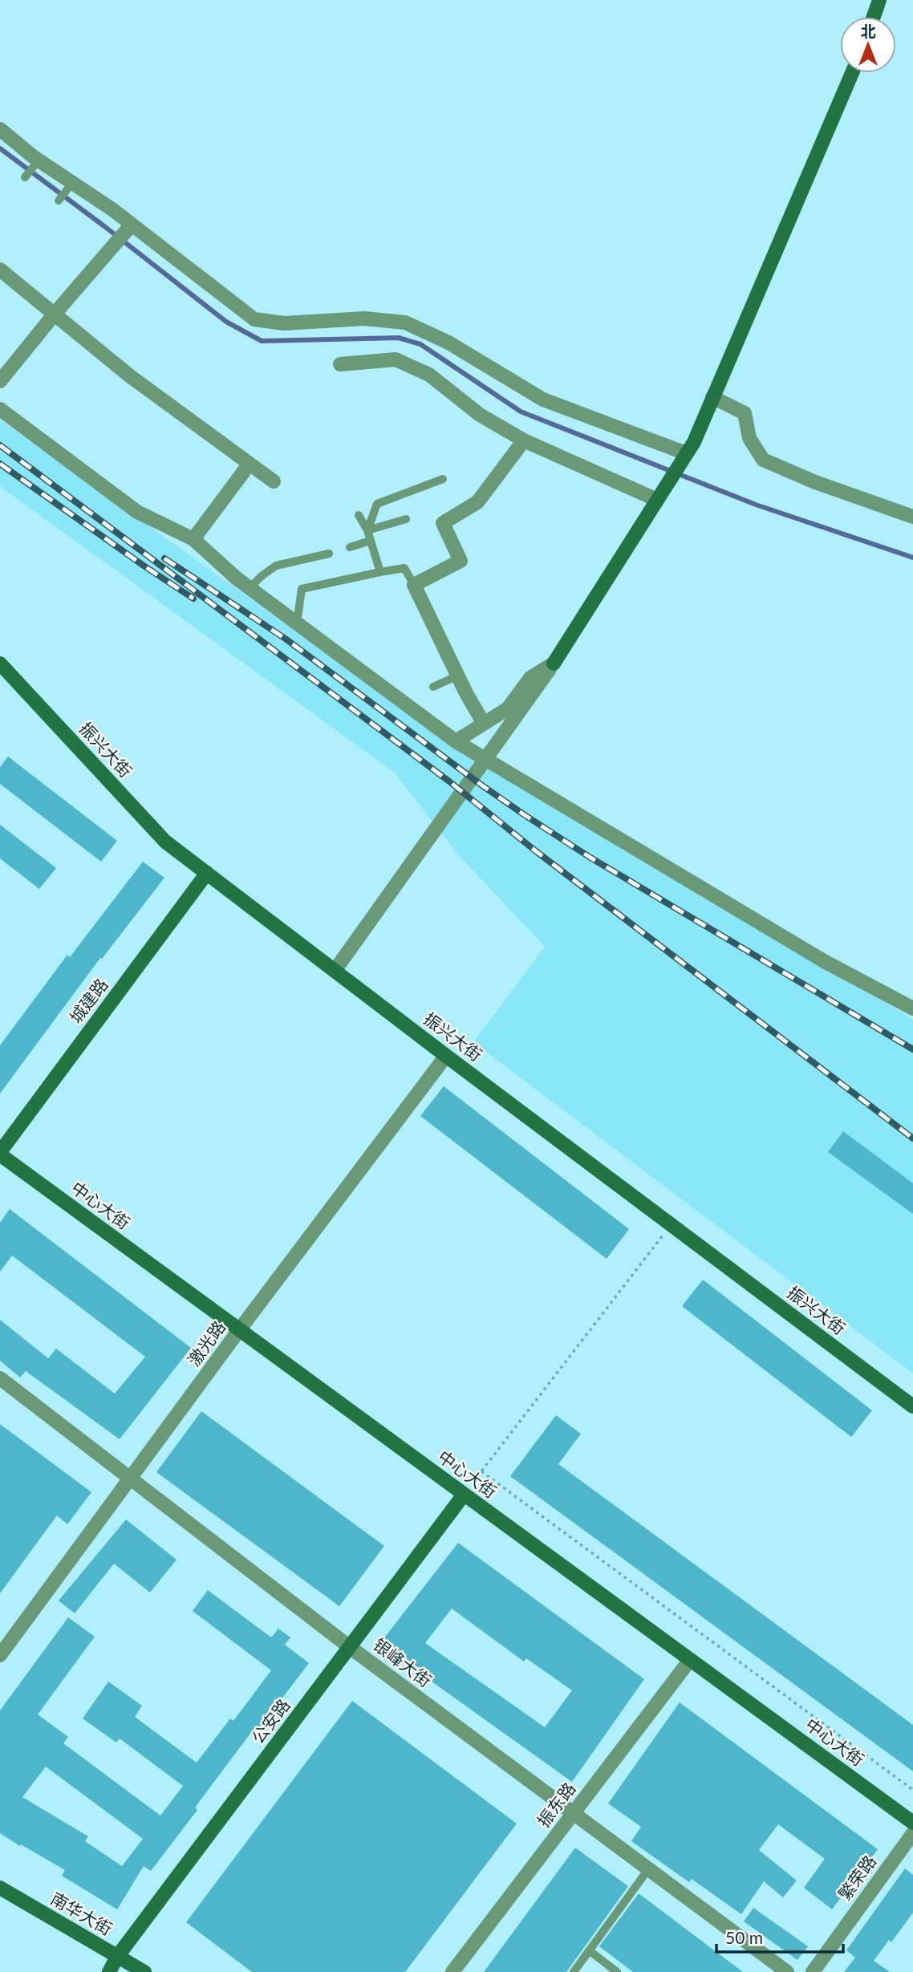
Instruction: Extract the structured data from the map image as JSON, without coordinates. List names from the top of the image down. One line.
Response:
{"streets":{"street":["振兴大街","城建路","中心大街","激光路","银峰大街","公安路","振东路","繁荣路","南华大街"]},"crossings":[["振兴大街","城建路"],["振兴大街","激光路"],["城建路","中心大街"],["中心大街","激光路"],["中心大街","公安路"],["中心大街","振东路"],["激光路","银峰大街"],["银峰大街","公安路"],["银峰大街","振东路"],["公安路","南华大街"]],"scale_bar":"50 m","north":"top"}
